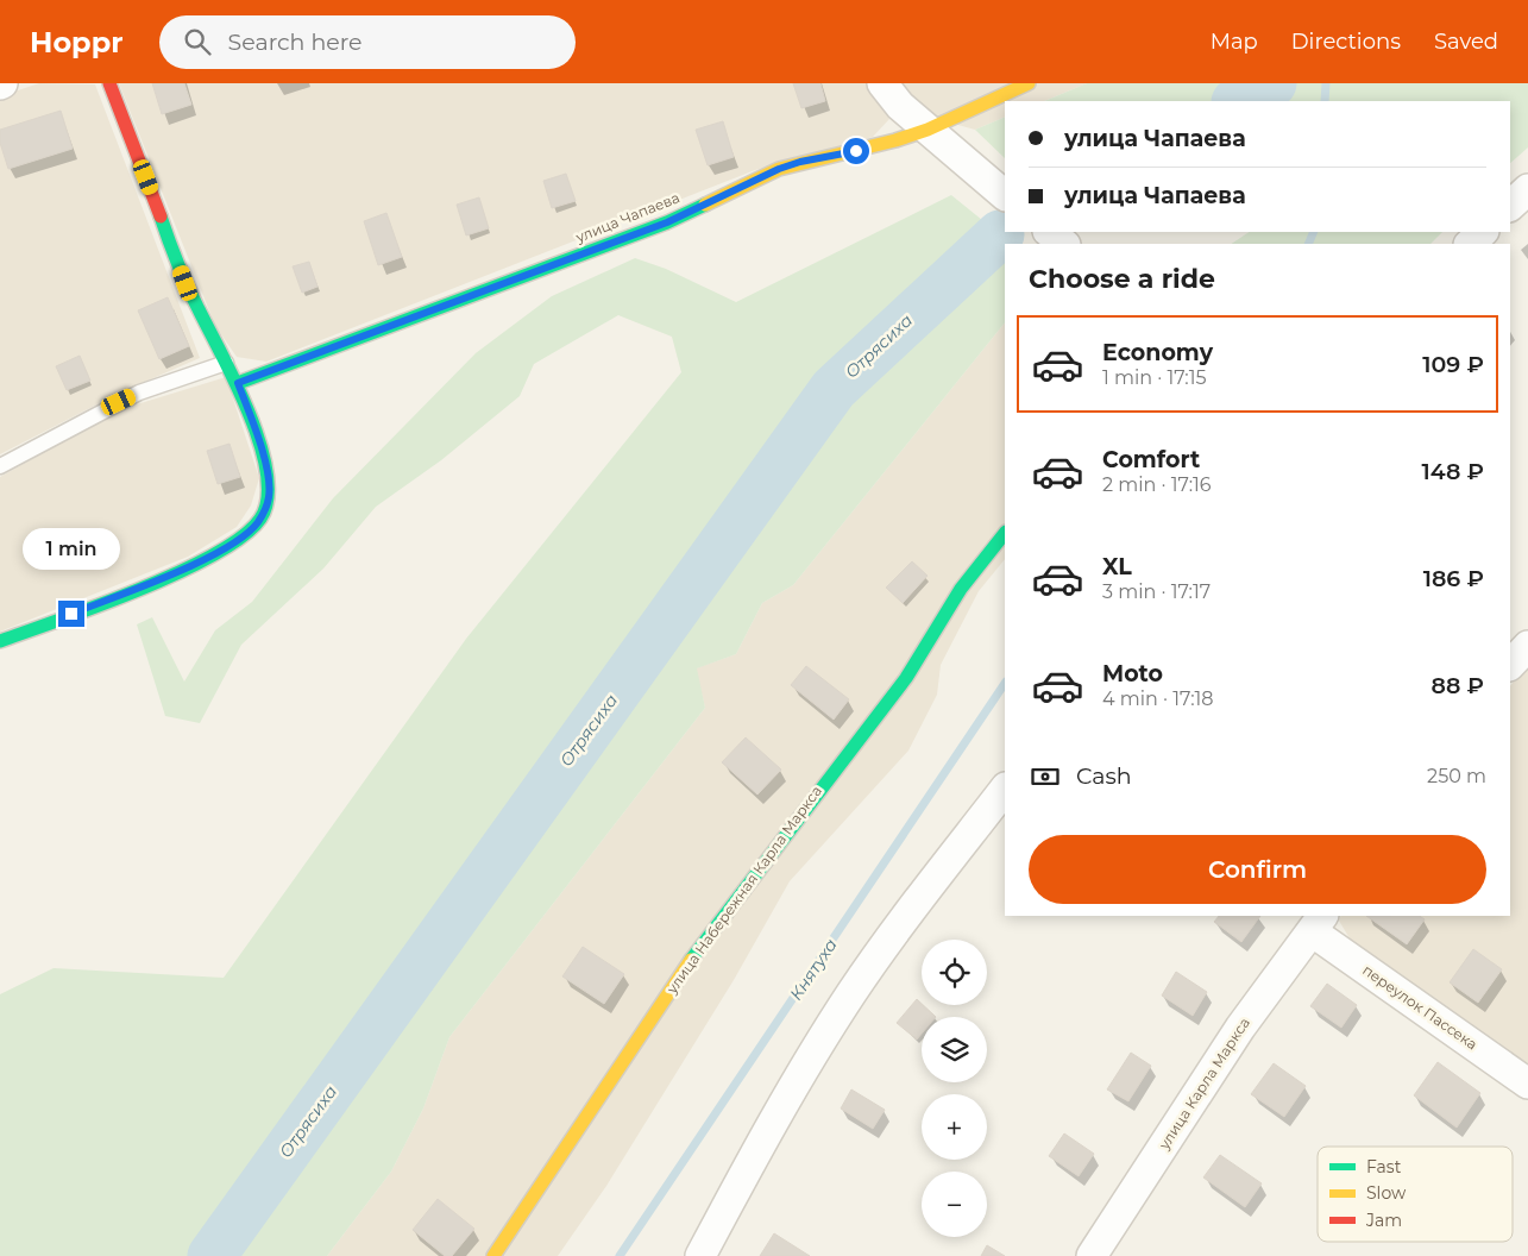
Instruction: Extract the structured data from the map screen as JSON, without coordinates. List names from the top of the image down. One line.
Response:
{"streets":{"street":["улица Чапаева","улица Набережная Карла Маркса","переулок Пассека","улица Карла Маркса"]},"crossings":[["переулок Пассека","улица Карла Маркса"]],"water":["Отрясиха","Княтуха"],"legend":["Fast","Slow","Jam"],"page":{"header":"Hoppr","search":"Search here","nav":["Map","Directions","Saved"],"banner":["улица Чапаева","улица Чапаева"],"heading":"Choose a ride","list":[{"name":"Economy","note":"1 min · 17:15","value":"109 ₽"},{"name":"Comfort","note":"2 min · 17:16","value":"148 ₽"},{"name":"XL","note":"3 min · 17:17","value":"186 ₽"},{"name":"Moto","note":"4 min · 17:18","value":"88 ₽"}],"bubble":"1 min","pay":["Cash","250 m"],"buttons":"Confirm","map_buttons":["+","−"]}}
